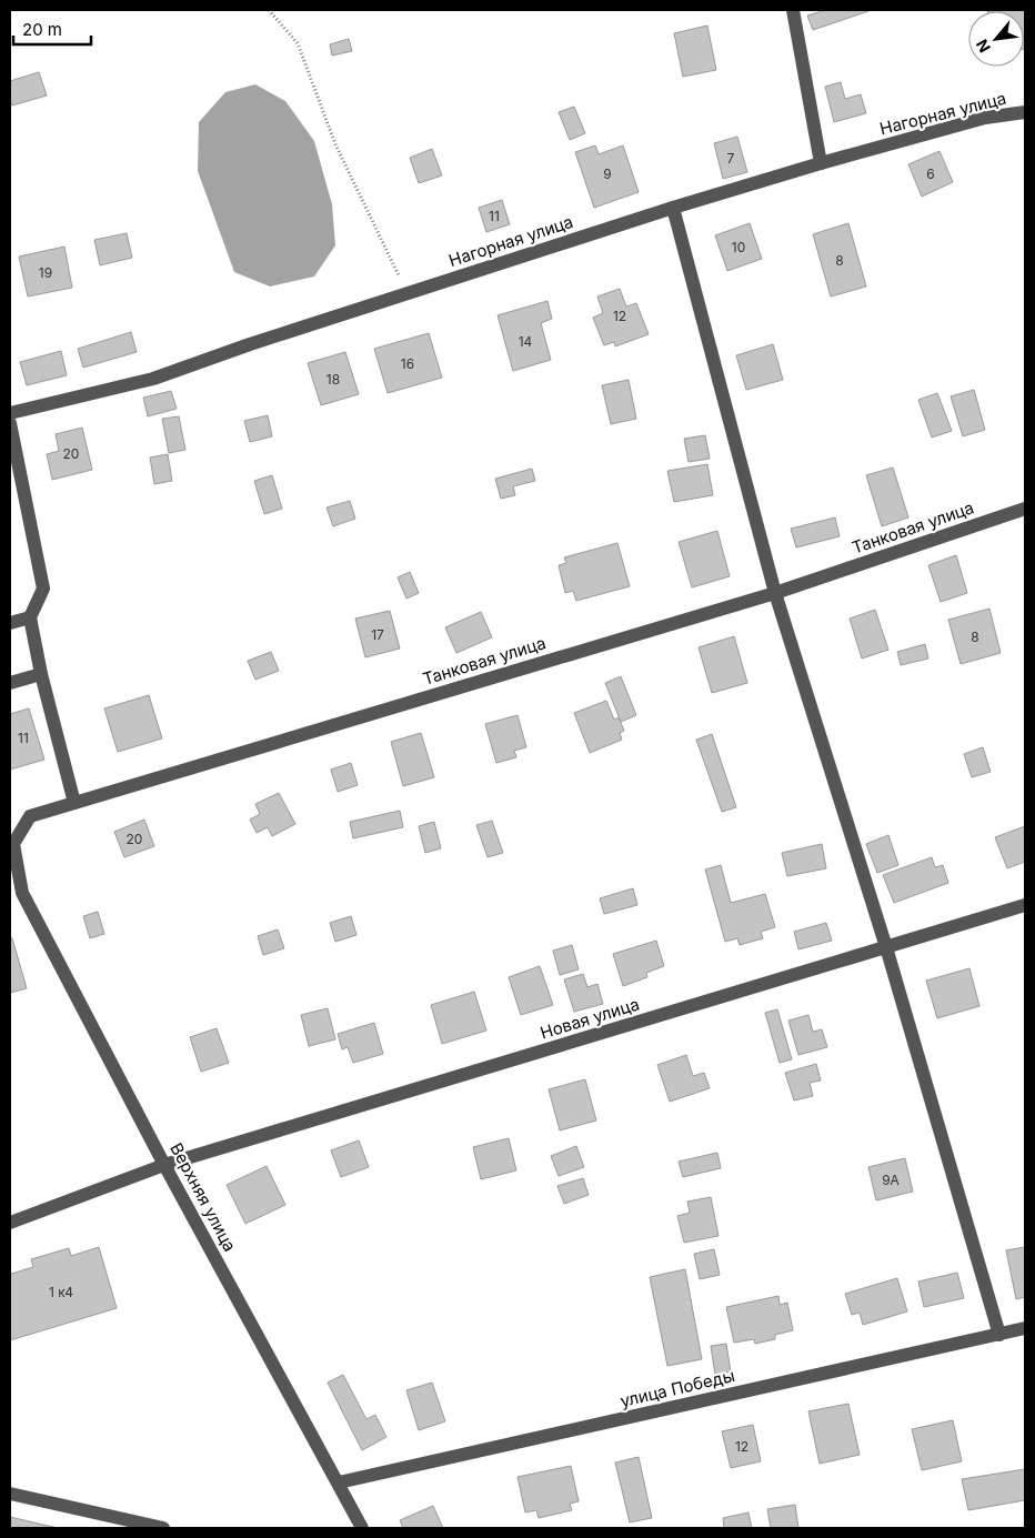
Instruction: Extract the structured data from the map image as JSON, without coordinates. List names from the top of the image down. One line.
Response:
{"streets":{"street":["Нагорная улица","Танковая улица","Новая улица","Верхняя улица","улица Победы"]},"crossings":[["Танковая улица","Верхняя улица"],["Новая улица","Верхняя улица"],["Верхняя улица","улица Победы"]],"house_numbers":["7","9","6","11","10","8","19","12","14","16","18","20","17","8","11","20","9А","1 к4","12"],"scale_bar":"20 m","north":"bottom left"}
